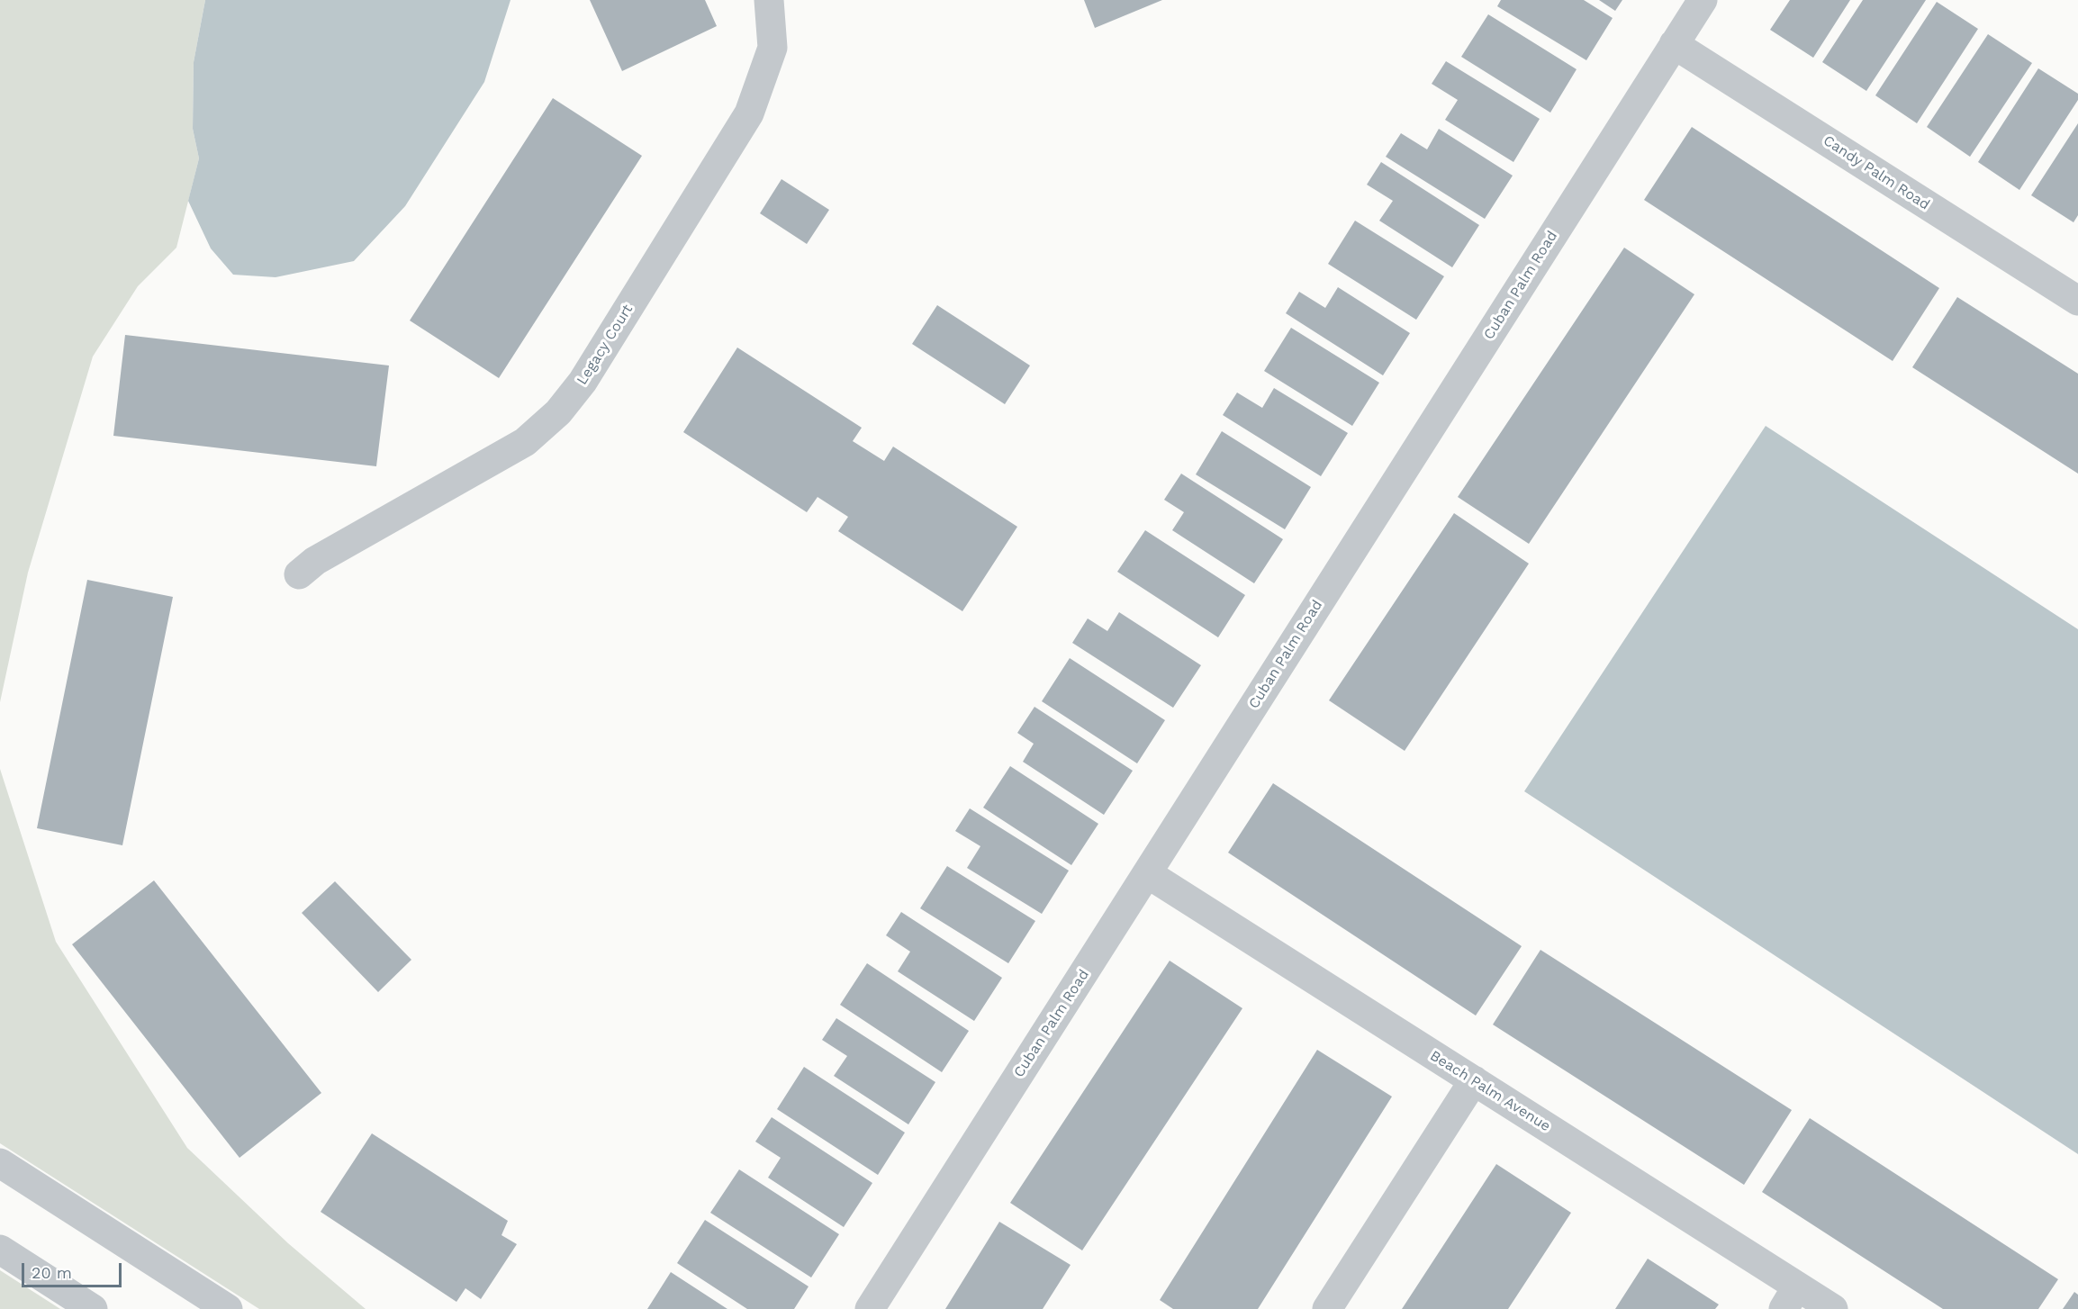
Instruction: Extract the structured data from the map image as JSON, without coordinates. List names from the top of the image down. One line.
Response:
{"streets":{"street":["Candy Palm Road","Cuban Palm Road","Legacy Court","Beach Palm Avenue"]},"crossings":[["Candy Palm Road","Cuban Palm Road"],["Cuban Palm Road","Beach Palm Avenue"]],"scale_bar":"20 m"}
